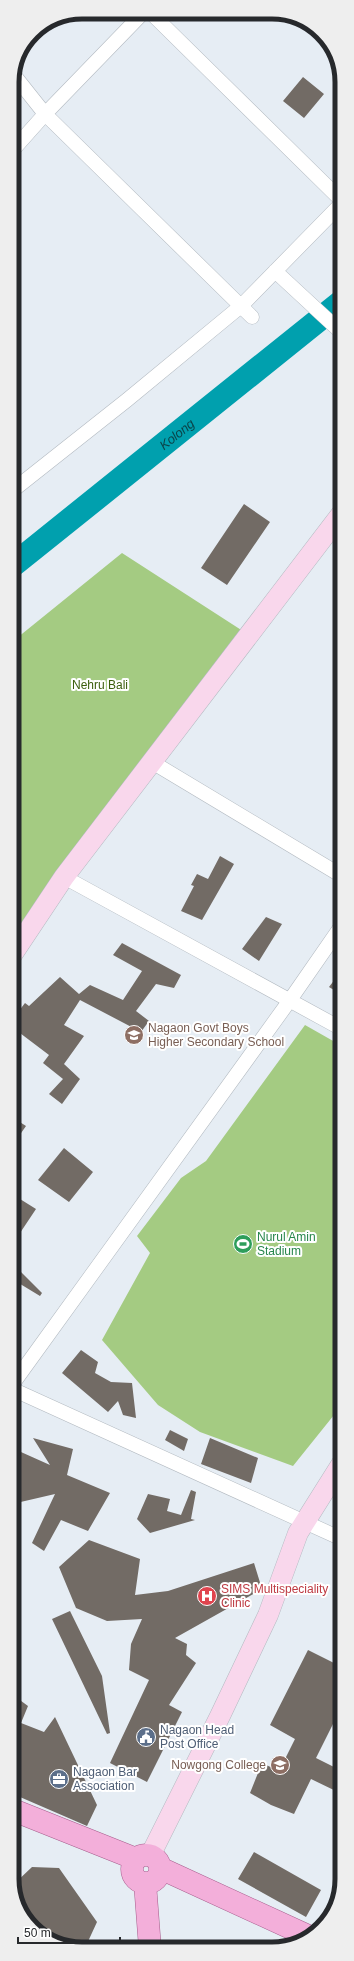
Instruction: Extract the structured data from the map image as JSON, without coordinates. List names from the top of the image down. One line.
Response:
{"water":["Kolong"],"parks":["Nehru Bali"],"places":{"school or university":["Nagaon Govt Boys Higher Secondary School","Nowgong College"],"sports":["Nurul Amin Stadium"],"hospital":["SIMS Multispeciality Clinic"],"public building":["Nagaon Head Post Office"],"office":["Nagaon Bar Association"]},"scale_bar":"50 m"}
